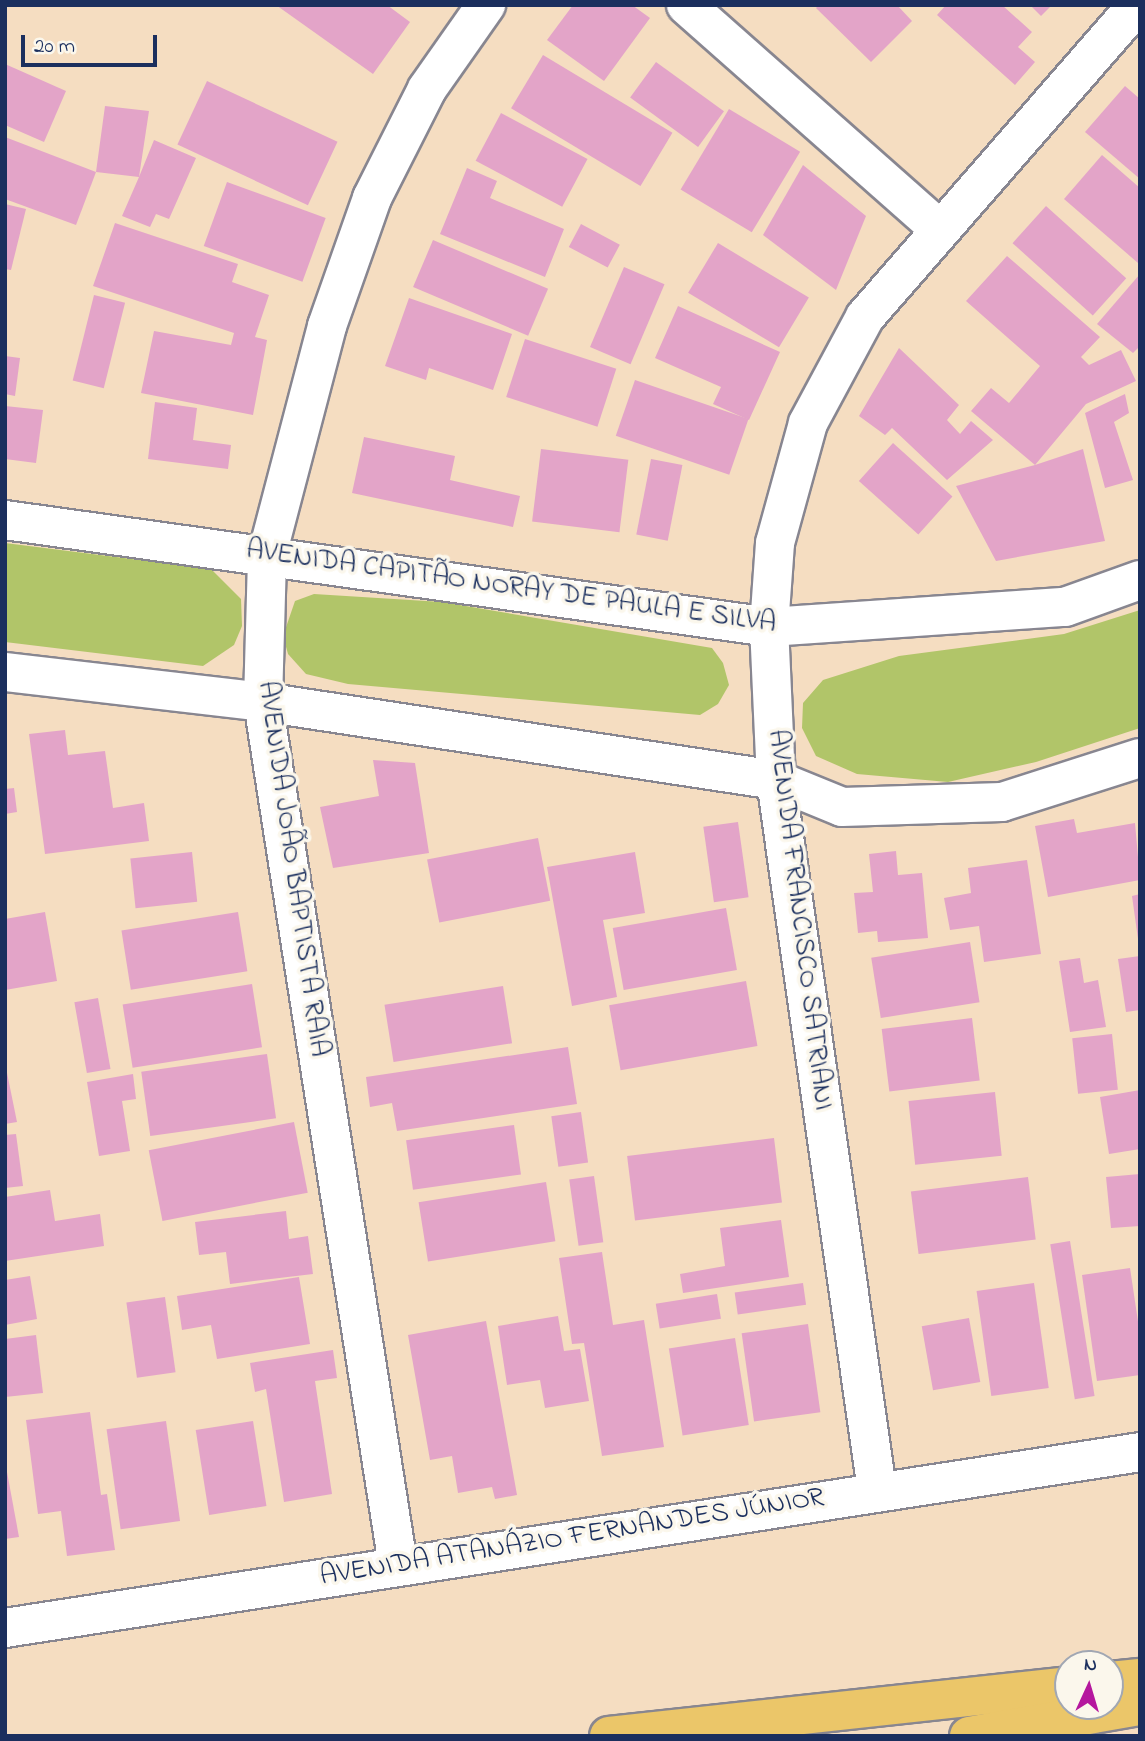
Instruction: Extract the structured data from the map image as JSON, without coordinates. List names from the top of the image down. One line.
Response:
{"streets":{"street":["AVENIDA CAPITÃO NORAY DE PAULA E SILVA","AVENIDA JOÃO BAPTISTA RAIA","AVENIDA FRANCISCO SATRIANI","AVENIDA ATANÁZIO FERNANDES JÚNIOR"]},"crossings":[["AVENIDA CAPITÃO NORAY DE PAULA E SILVA","AVENIDA JOÃO BAPTISTA RAIA"],["AVENIDA CAPITÃO NORAY DE PAULA E SILVA","AVENIDA FRANCISCO SATRIANI"],["AVENIDA JOÃO BAPTISTA RAIA","AVENIDA ATANÁZIO FERNANDES JÚNIOR"],["AVENIDA FRANCISCO SATRIANI","AVENIDA ATANÁZIO FERNANDES JÚNIOR"]],"scale_bar":"20 m","north":"top"}
